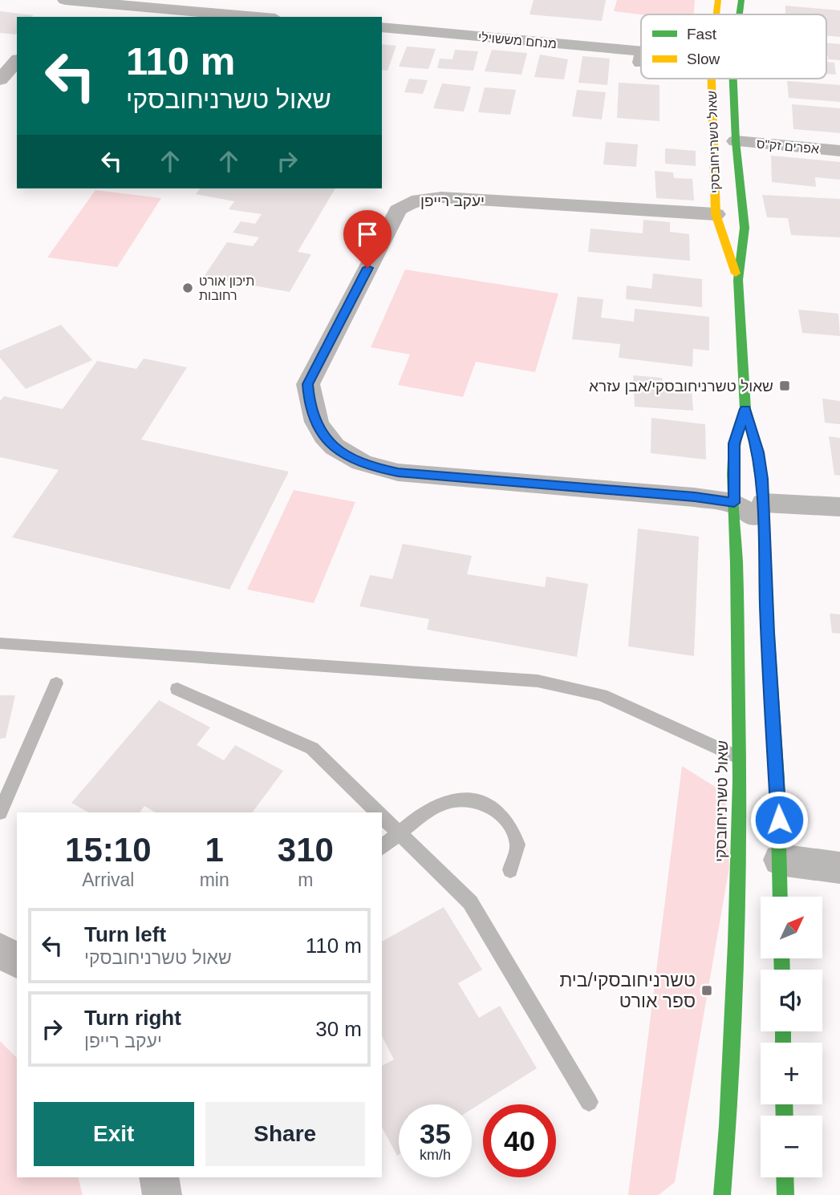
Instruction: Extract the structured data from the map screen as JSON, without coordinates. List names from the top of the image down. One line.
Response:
{"streets":{"street":["מנחם מששוילי","שאול טשרניחובסקי","אפרים זק\"ס","יעקב רייפן"]},"crossings":[["שאול טשרניחובסקי","אפרים זק\"ס"],["שאול טשרניחובסקי","יעקב רייפן"]],"places":{"other":["תיכון אורט רחובות"],"transit":["שאול טשרניחובסקי/אבן עזרא","טשרניחובסקי/בית ספר אורט"]},"legend":["Fast","Slow"],"north":"top right","page":{"turn":["110 m","שאול טשרניחובסקי"],"eta":["15:10","Arrival","1","min","310","m"],"map_buttons":["+","−"],"list":[{"name":"Turn left","note":"שאול טשרניחובסקי","value":"110 m"},{"name":"Turn right","note":"יעקב רייפן","value":"30 m"}],"buttons":["Exit","Share"],"speed":"35 km/h","limit":"40"}}
